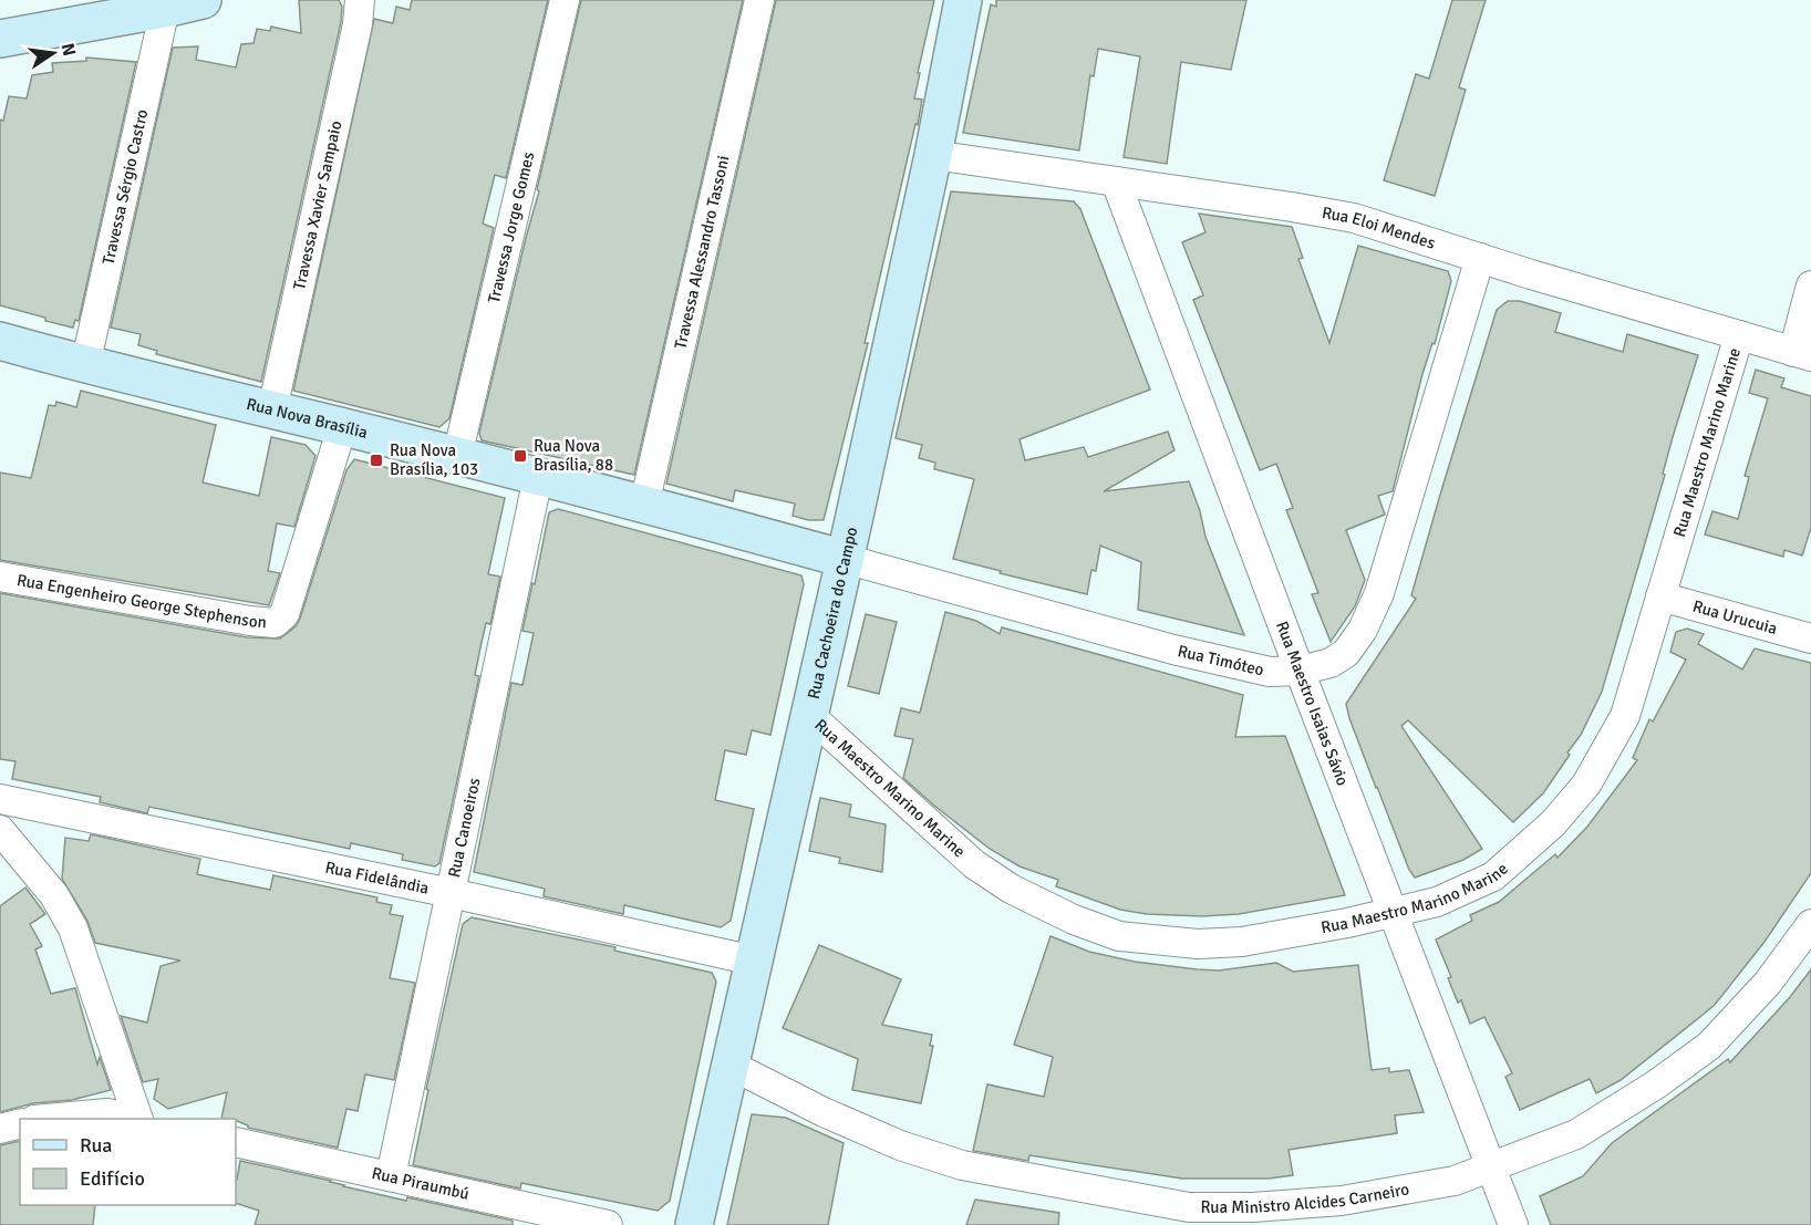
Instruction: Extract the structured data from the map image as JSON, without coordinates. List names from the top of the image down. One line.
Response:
{"streets":{"main road":["Rua Nova Brasília","Rua Cachoeira do Campo"],"street":["Travessa Sérgio Castro","Travessa Xavier Sampaio","Travessa Jorge Gomes","Rua Eloi Mendes","Travessa Alessandro Tassoni","Rua Maestro Marino Marine","Rua Engenheiro George Stephenson","Rua Urucuia","Rua Timóteo","Rua Maestro Isaias Sávio","Rua Canoeiros","Rua Fidelândia","Rua Piraumbú","Rua Ministro Alcides Carneiro"]},"crossings":[["Travessa Sérgio Castro","Rua Nova Brasília"],["Travessa Xavier Sampaio","Rua Nova Brasília"],["Travessa Jorge Gomes","Rua Nova Brasília"],["Rua Eloi Mendes","Rua Maestro Marino Marine"],["Rua Eloi Mendes","Rua Cachoeira do Campo"],["Rua Eloi Mendes","Rua Timóteo"],["Rua Eloi Mendes","Rua Maestro Isaias Sávio"],["Travessa Alessandro Tassoni","Rua Nova Brasília"],["Rua Nova Brasília","Rua Engenheiro George Stephenson"],["Rua Nova Brasília","Rua Cachoeira do Campo"],["Rua Nova Brasília","Rua Timóteo"],["Rua Nova Brasília","Rua Canoeiros"],["Rua Maestro Marino Marine","Rua Cachoeira do Campo"],["Rua Maestro Marino Marine","Rua Urucuia"],["Rua Maestro Marino Marine","Rua Maestro Isaias Sávio"],["Rua Cachoeira do Campo","Rua Timóteo"],["Rua Cachoeira do Campo","Rua Fidelândia"],["Rua Cachoeira do Campo","Rua Ministro Alcides Carneiro"],["Rua Timóteo","Rua Maestro Isaias Sávio"],["Rua Maestro Isaias Sávio","Rua Ministro Alcides Carneiro"],["Rua Canoeiros","Rua Fidelândia"],["Rua Canoeiros","Rua Piraumbú"]],"places":{"transit":["Rua Nova Brasília, 88","Rua Nova Brasília, 103"]},"legend":["Rua","Edifício"],"north":"right"}
